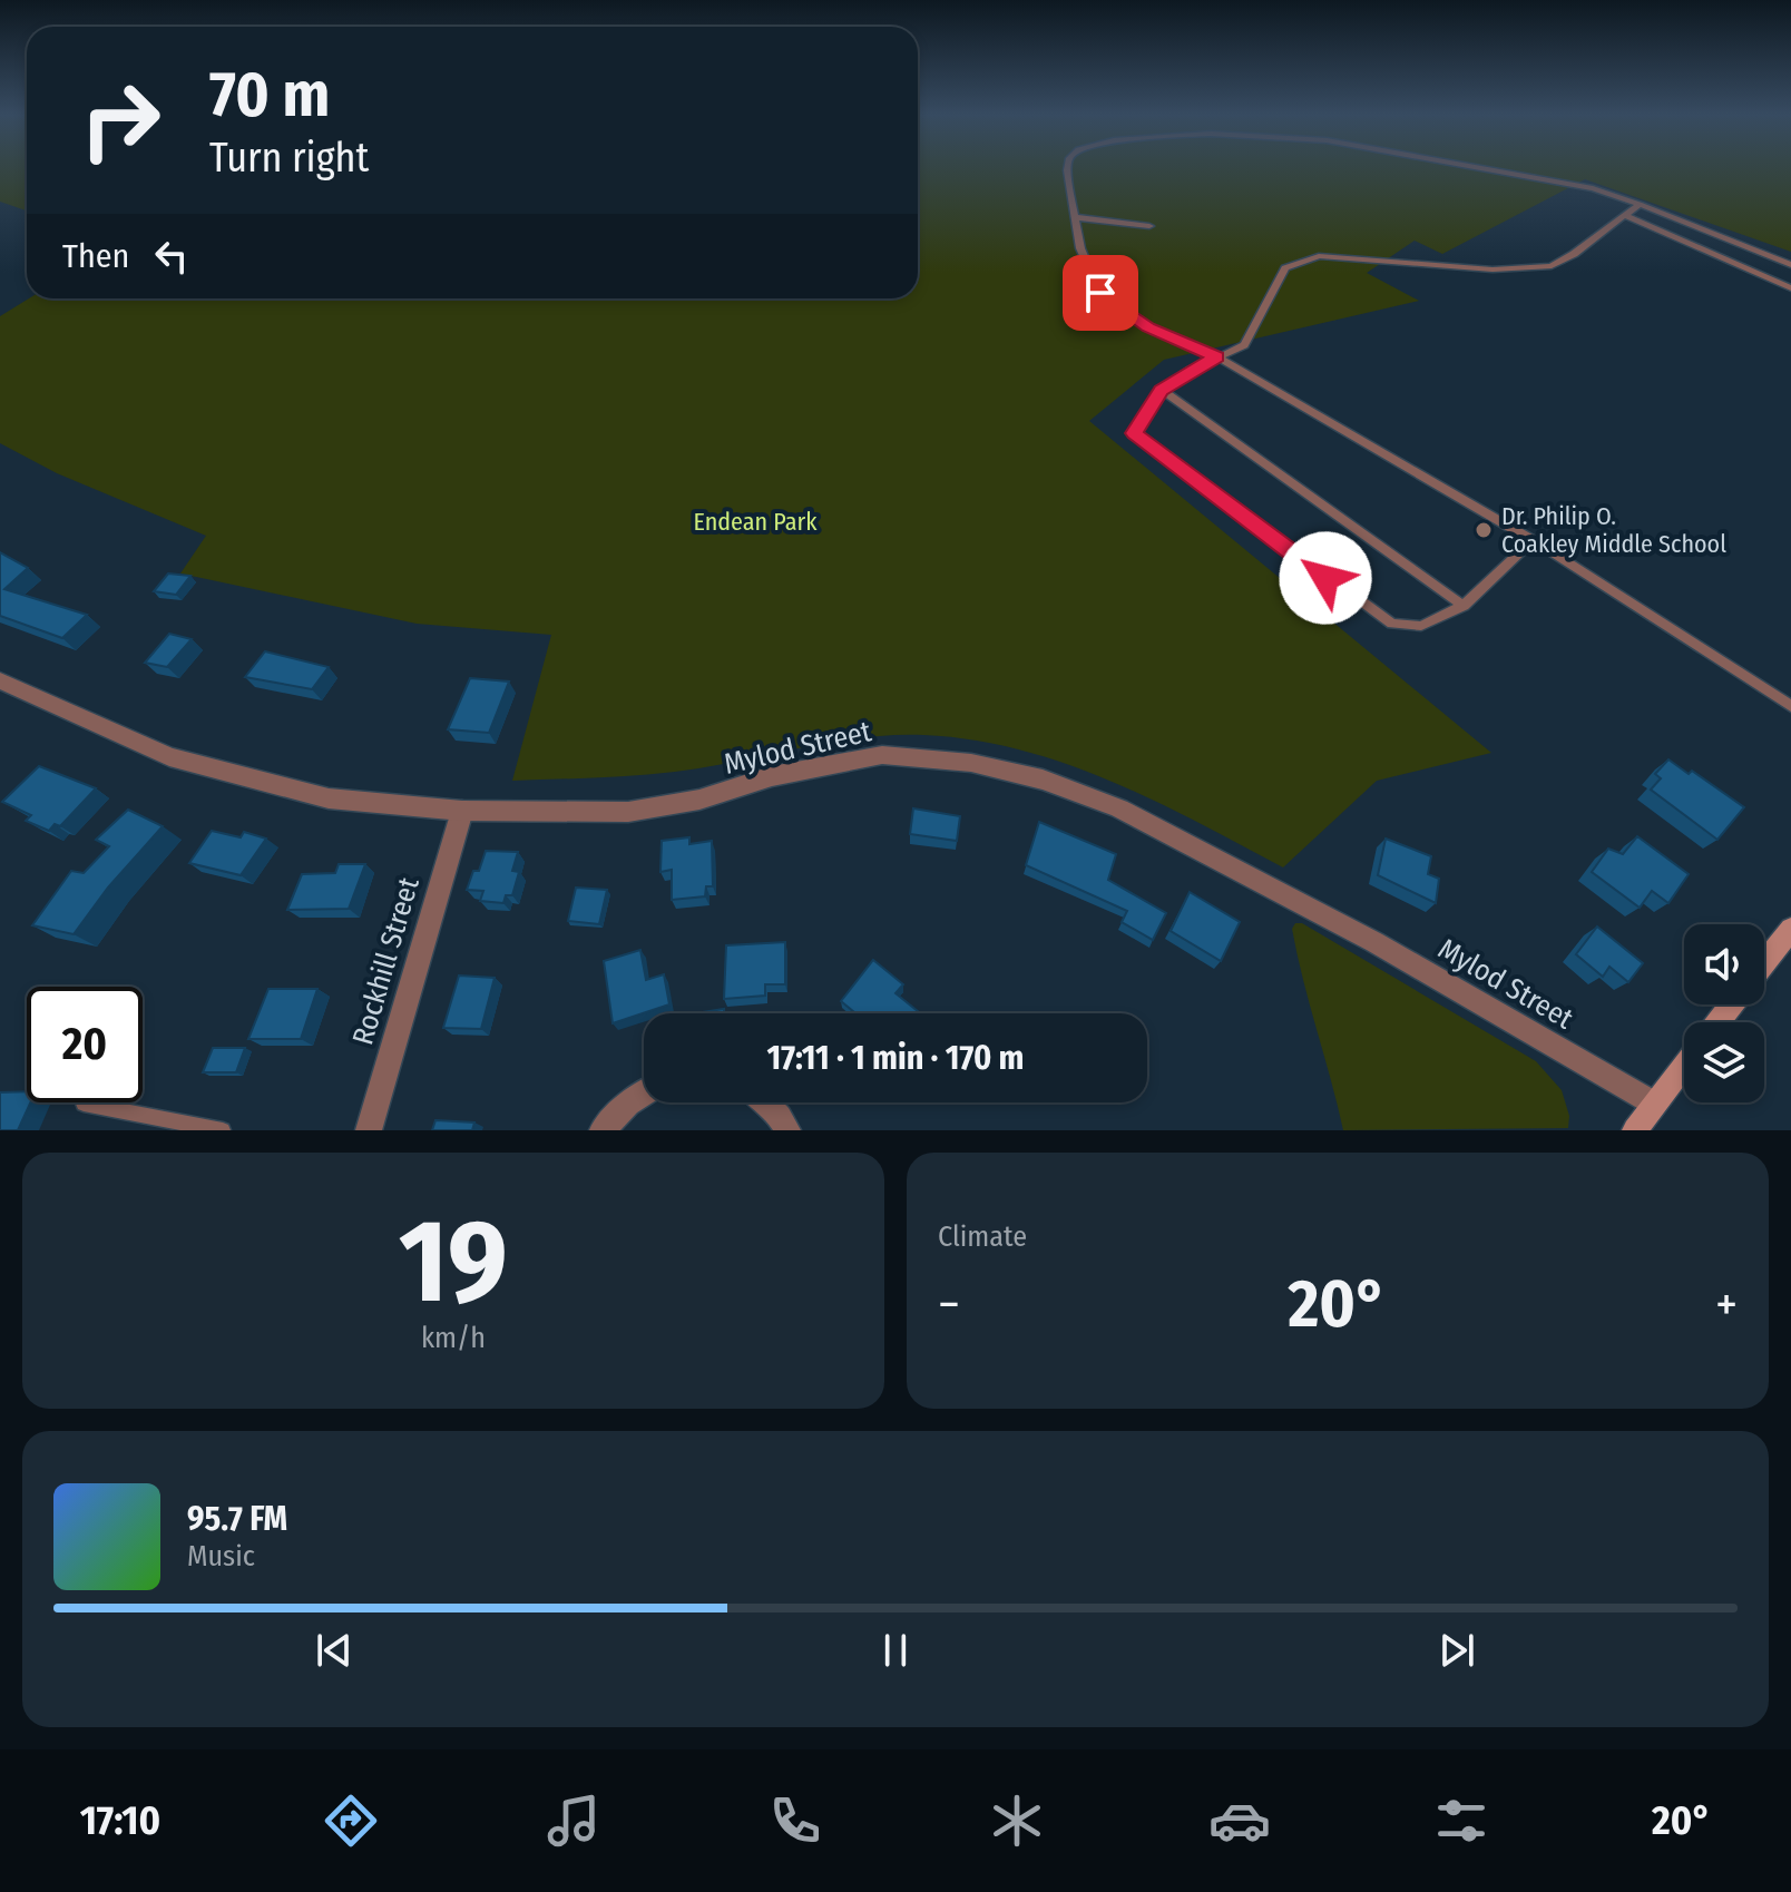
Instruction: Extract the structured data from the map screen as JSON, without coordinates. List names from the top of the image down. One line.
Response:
{"streets":{"street":["Mylod Street","Rockhill Street"]},"crossings":[["Mylod Street","Rockhill Street"]],"parks":["Endean Park"],"places":["Dr. Philip O. Coakley Middle School"],"page":{"turn":["70 m","Turn right"],"then":"Then","limit":"20","trip":"17:11 · 1 min · 170 m","tile":[["19","km/h"],"Climate"],"heat":["−","20°","+"],"song":["95.7 FM","Music"],"tabs":["17:10","20°"]}}
